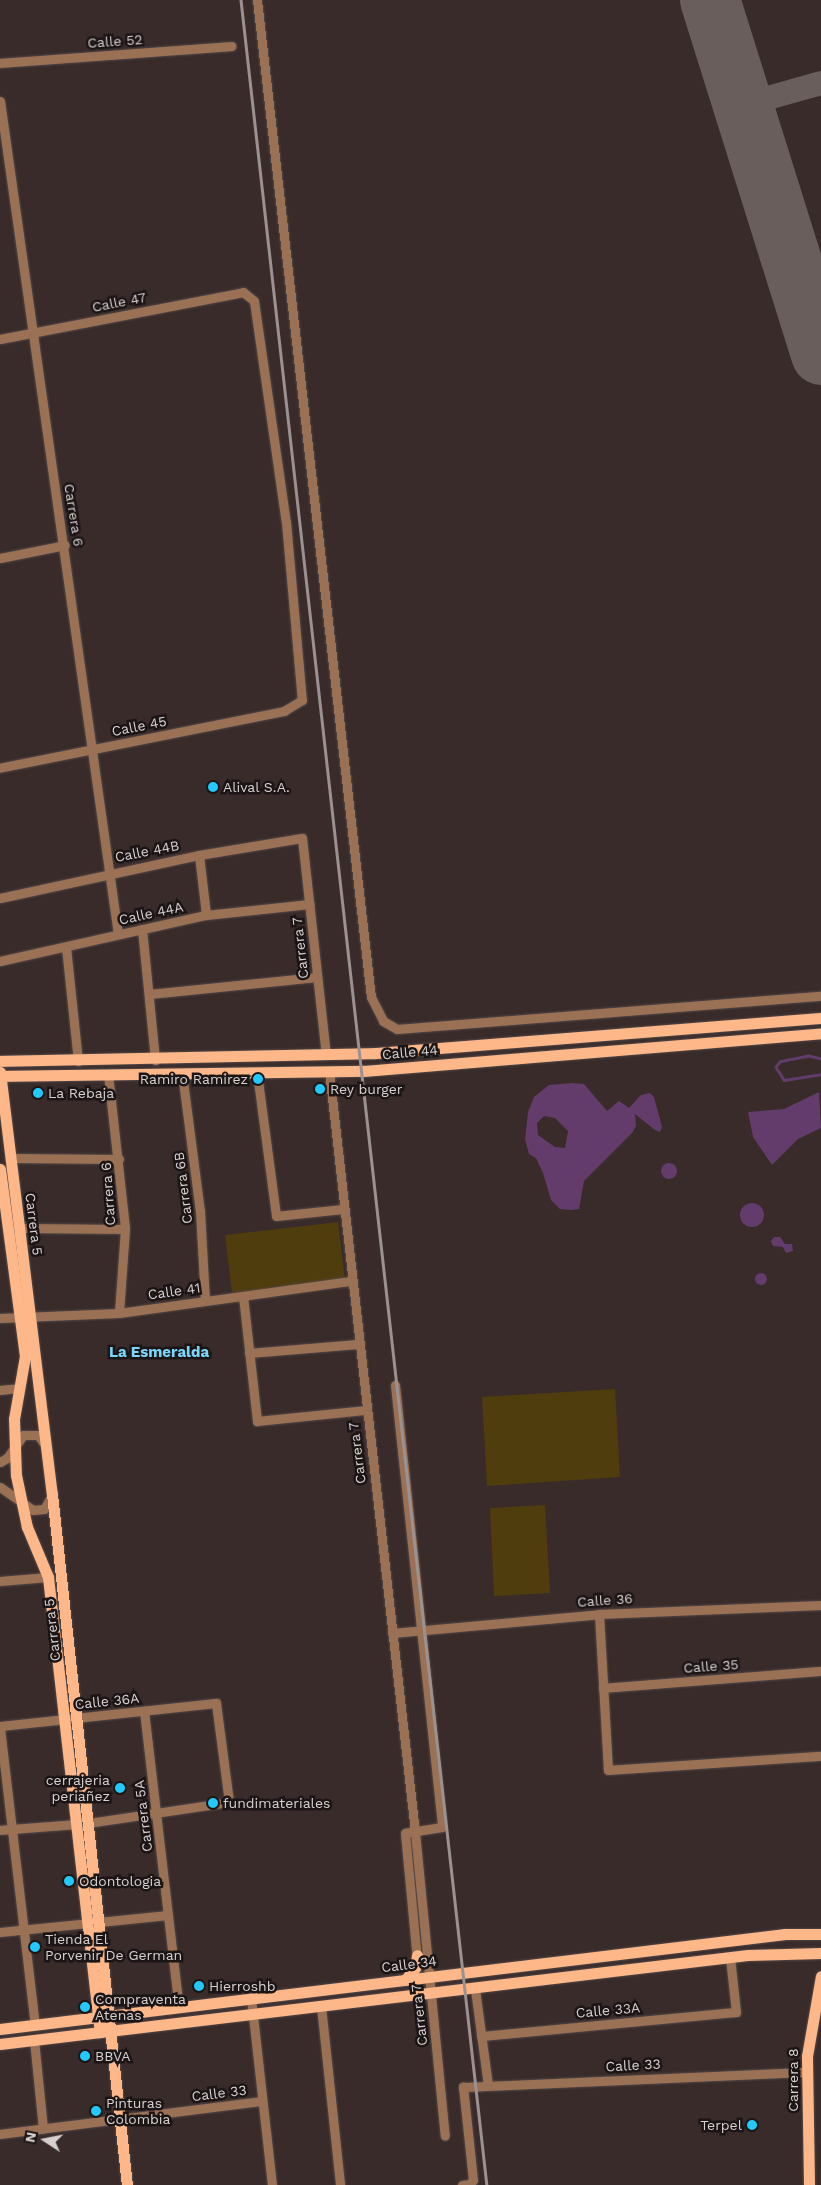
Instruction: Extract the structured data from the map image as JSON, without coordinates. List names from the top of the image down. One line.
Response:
{"streets":{"main road":["Calle 44","Carrera 5","Calle 34","Carrera 8"],"street":["Calle 52","Calle 47","Carrera 6","Calle 45","Calle 44B","Calle 44A","Carrera 7","Carrera 6B","Calle 41","Calle 36","Calle 35","Calle 36A","Carrera 5A","Calle 33A","Calle 33"]},"crossings":[["Calle 47","Carrera 6"],["Calle 47","Calle 45"],["Carrera 6","Calle 45"],["Carrera 6","Calle 44B"],["Carrera 6","Calle 44A"],["Carrera 6","Calle 44"],["Carrera 6","Calle 41"],["Calle 44B","Carrera 7"],["Calle 44A","Carrera 7"],["Carrera 7","Calle 44"],["Carrera 7","Calle 41"],["Carrera 7","Calle 36"],["Carrera 7","Calle 34"],["Calle 44","Carrera 6B"],["Calle 44","Carrera 5"],["Carrera 6B","Calle 41"],["Carrera 5","Calle 41"],["Carrera 5","Calle 36A"],["Carrera 5","Calle 34"],["Carrera 5","Calle 33"],["Calle 36A","Carrera 5A"],["Carrera 5A","Calle 34"],["Calle 33","Carrera 8"]],"districts":["La Esmeralda"],"places":["Alival S.A.","Ramiro Ramirez","Rey burger","La Rebaja","cerrajeria periañez","fundimateriales","Odontologia","Tienda El Porvenir De German","Hierroshb","Compraventa Atenas","BBVA","Pinturas Colombia","Terpel"],"north":"left"}
